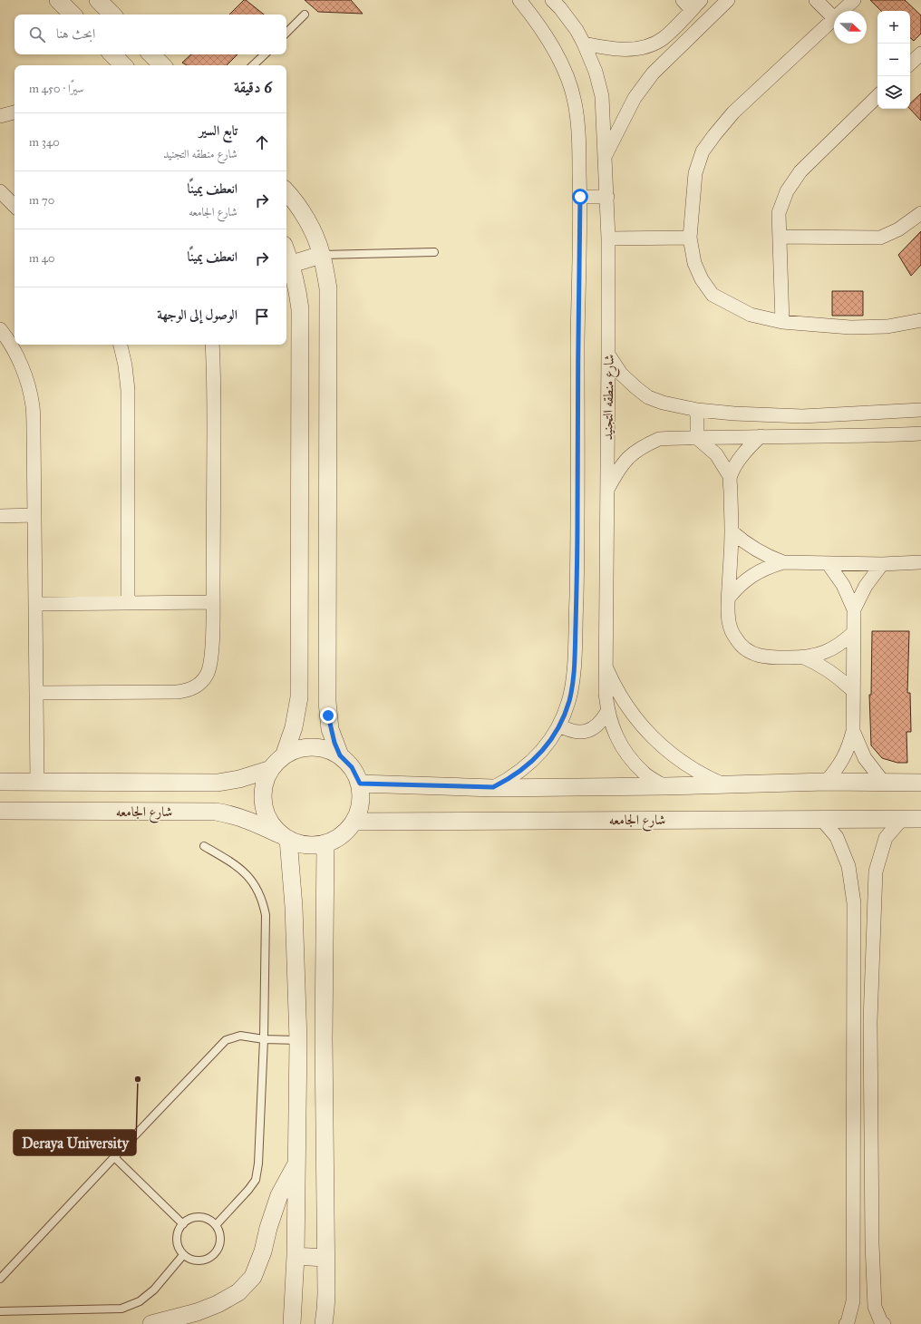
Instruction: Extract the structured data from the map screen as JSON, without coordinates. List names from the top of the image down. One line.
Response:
{"streets":{"street":["شارع منطقه التجنيد","شارع الجامعه"]},"places":["Deraya University"],"north":"right","page":{"map_buttons":["+","−"],"search":"ابحث هنا","heading":["6 دقيقة","سيرًا · 450 m"],"list":[["تابع السير","شارع منطقه التجنيد","340 m"],["انعطف يمينًا","شارع الجامعه","70 m"],["انعطف يمينًا","40 m"],"الوصول إلى الوجهة"]}}
